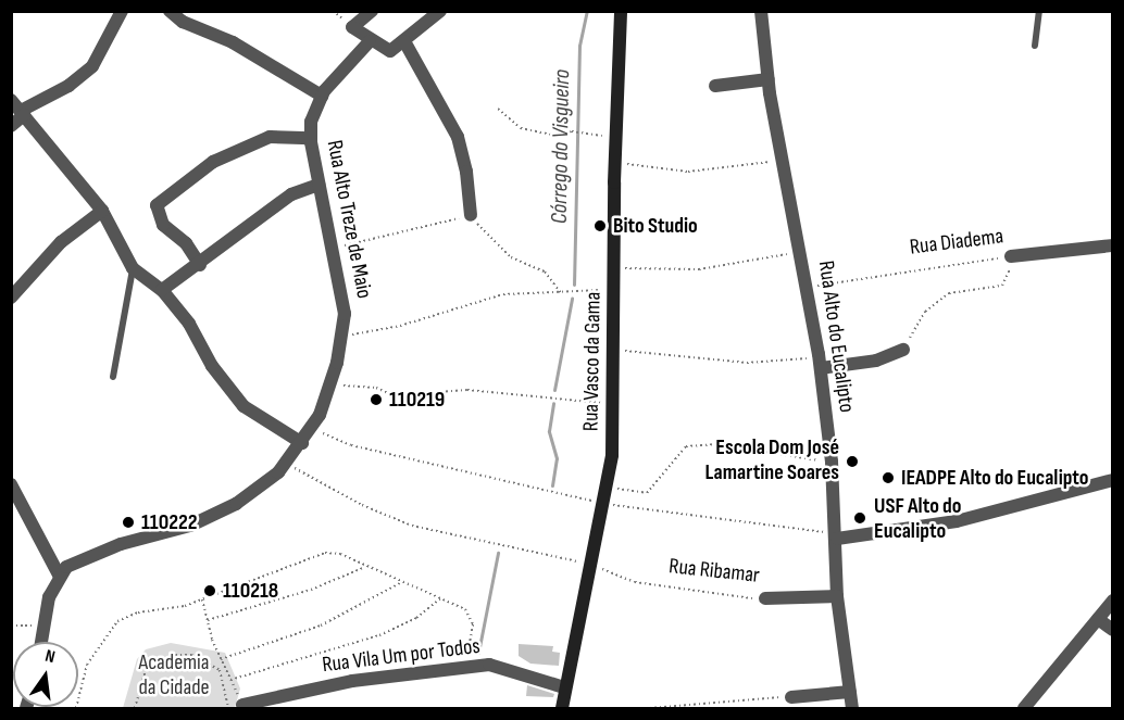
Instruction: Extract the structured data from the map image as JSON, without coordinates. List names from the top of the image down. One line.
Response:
{"streets":{"main road":["Rua Vasco da Gama"],"street":["Rua Alto Treze de Maio","Rua Diadema","Rua Alto do Eucalipto","Rua Ribamar","Rua Vila Um por Todos"]},"crossings":[["Rua Alto Treze de Maio","Rua Ribamar"],["Rua Diadema","Rua Alto do Eucalipto"],["Rua Alto do Eucalipto","Rua Ribamar"],["Rua Vasco da Gama","Rua Ribamar"],["Rua Vasco da Gama","Rua Vila Um por Todos"]],"water":["Córrego do Visgueiro"],"parks":["Academia da Cidade"],"places":["Bito Studio","110219","Escola Dom José Lamartine Soares","IEADPE Alto do Eucalipto","USF Alto do Eucalipto","110222","110218"],"north":"top"}
